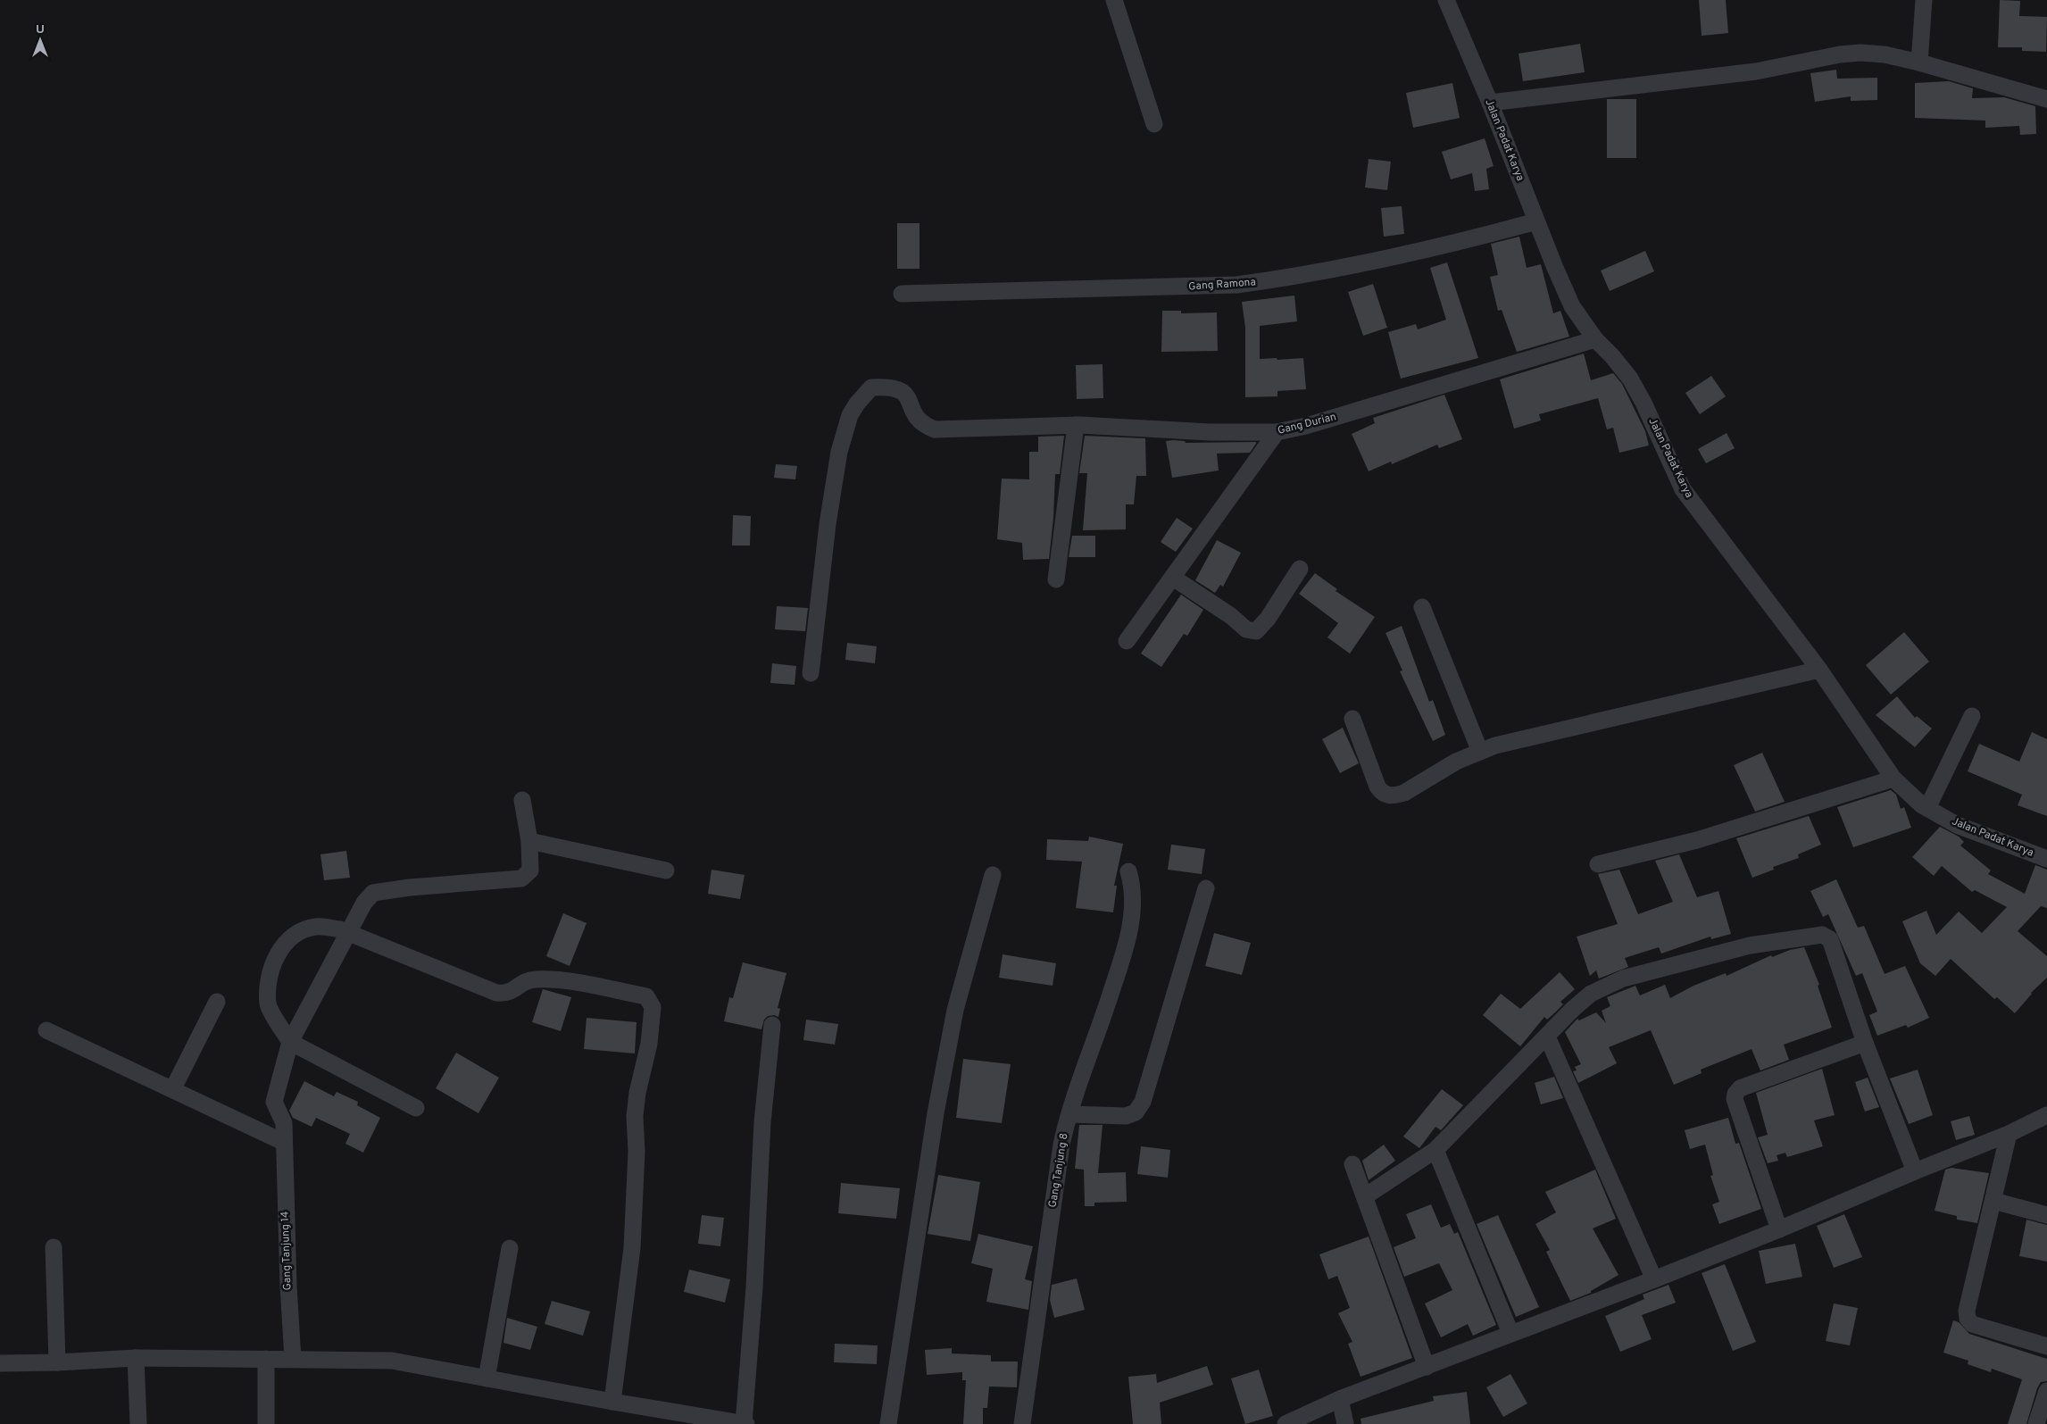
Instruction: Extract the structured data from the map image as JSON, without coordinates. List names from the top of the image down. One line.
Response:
{"streets":{"street":["Jalan Padat Karya","Gang Ramona","Gang Durian","Gang Tanjung 8","Gang Tanjung 14"]},"crossings":[["Jalan Padat Karya","Gang Ramona"],["Jalan Padat Karya","Gang Durian"]],"north":"top"}
